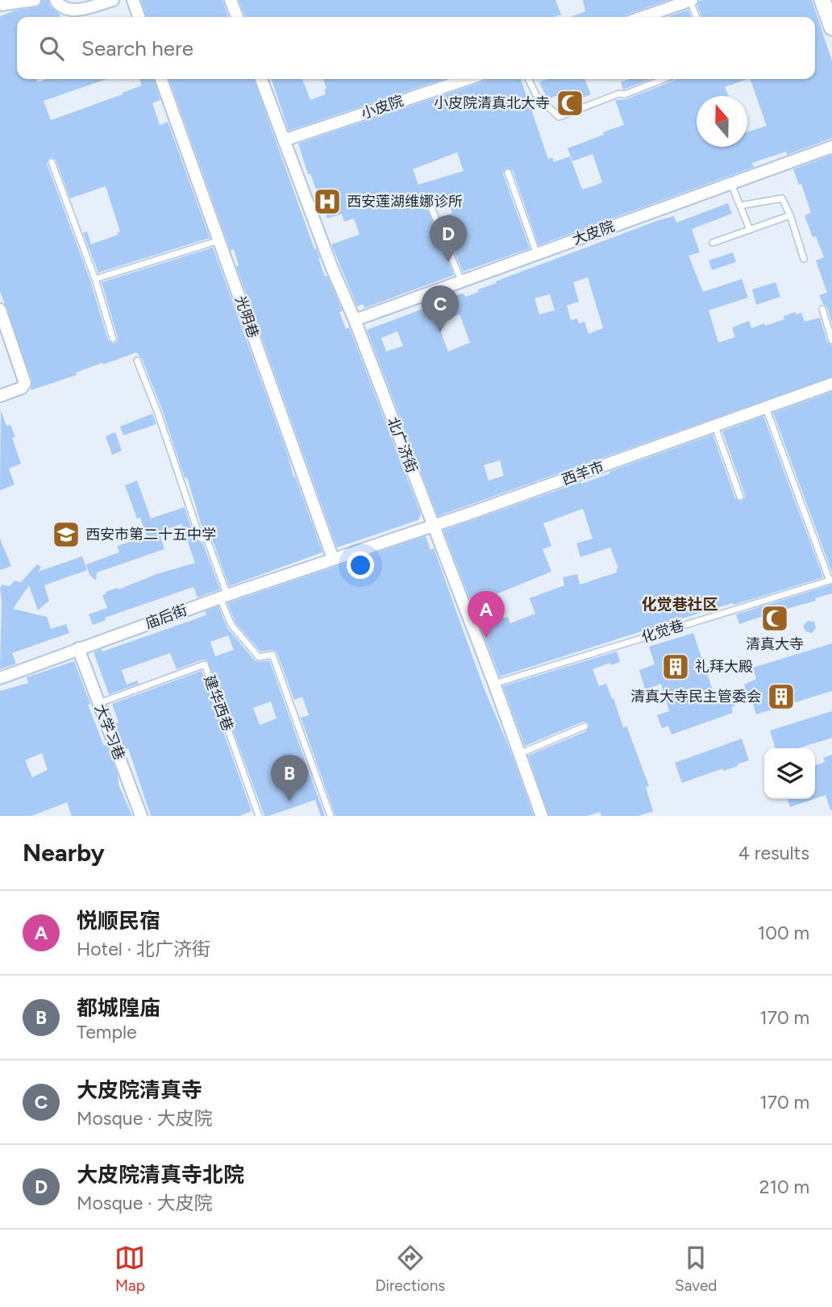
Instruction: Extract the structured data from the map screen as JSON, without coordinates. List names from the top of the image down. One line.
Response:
{"streets":{"street":["小皮院","大皮院","光明巷","北广济街","西羊市","庙后街","大学习巷"],"lane":["化觉巷","建华西巷"]},"crossings":[["小皮院","北广济街"],["大皮院","北广济街"],["光明巷","西羊市"],["光明巷","庙后街"],["北广济街","西羊市"],["北广济街","化觉巷"],["西羊市","庙后街"],["庙后街","大学习巷"],["建华西巷","大学习巷"]],"districts":["化觉巷社区"],"places":{"mosque":["小皮院清真北大寺","清真大寺"],"hospital":["西安莲湖维娜诊所"],"school or university":["西安市第二十五中学"],"building":["礼拜大殿","清真大寺民主管委会"]},"north":"top","page":{"search":"Search here","pins":["D","C","A","B"],"heading":["Nearby","4 results"],"list":[{"mark":"A","name":"悦顺民宿","note":"Hotel · 北广济街","value":"100 m"},{"mark":"B","name":"都城隍庙","note":"Temple","value":"170 m"},{"mark":"C","name":"大皮院清真寺","note":"Mosque · 大皮院","value":"170 m"},{"mark":"D","name":"大皮院清真寺北院","note":"Mosque · 大皮院","value":"210 m"}],"nav":["Map","Directions","Saved"]}}
